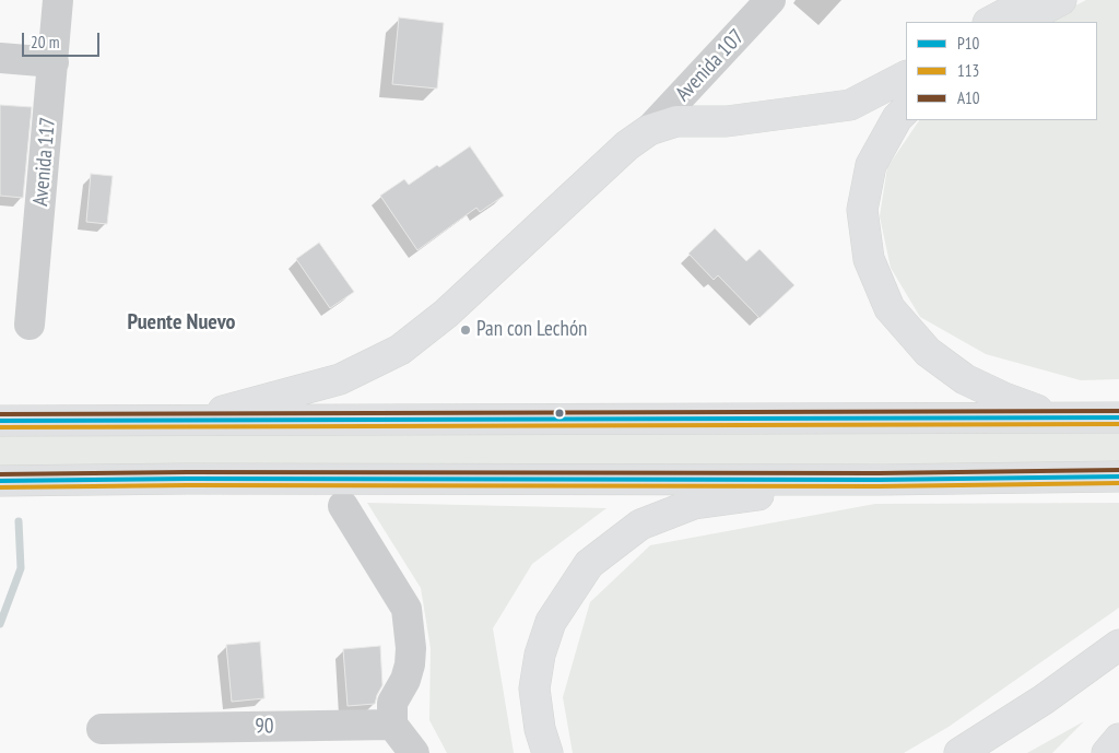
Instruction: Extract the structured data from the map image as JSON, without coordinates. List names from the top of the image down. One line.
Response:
{"streets":{"street":["Avenida 107","Avenida 117","90"]},"districts":["Puente Nuevo"],"places":["Pan con Lechón"],"lines":["transit line A10","transit line P10","transit line 113"],"legend":["P10","113","A10"],"scale_bar":"20 m"}
